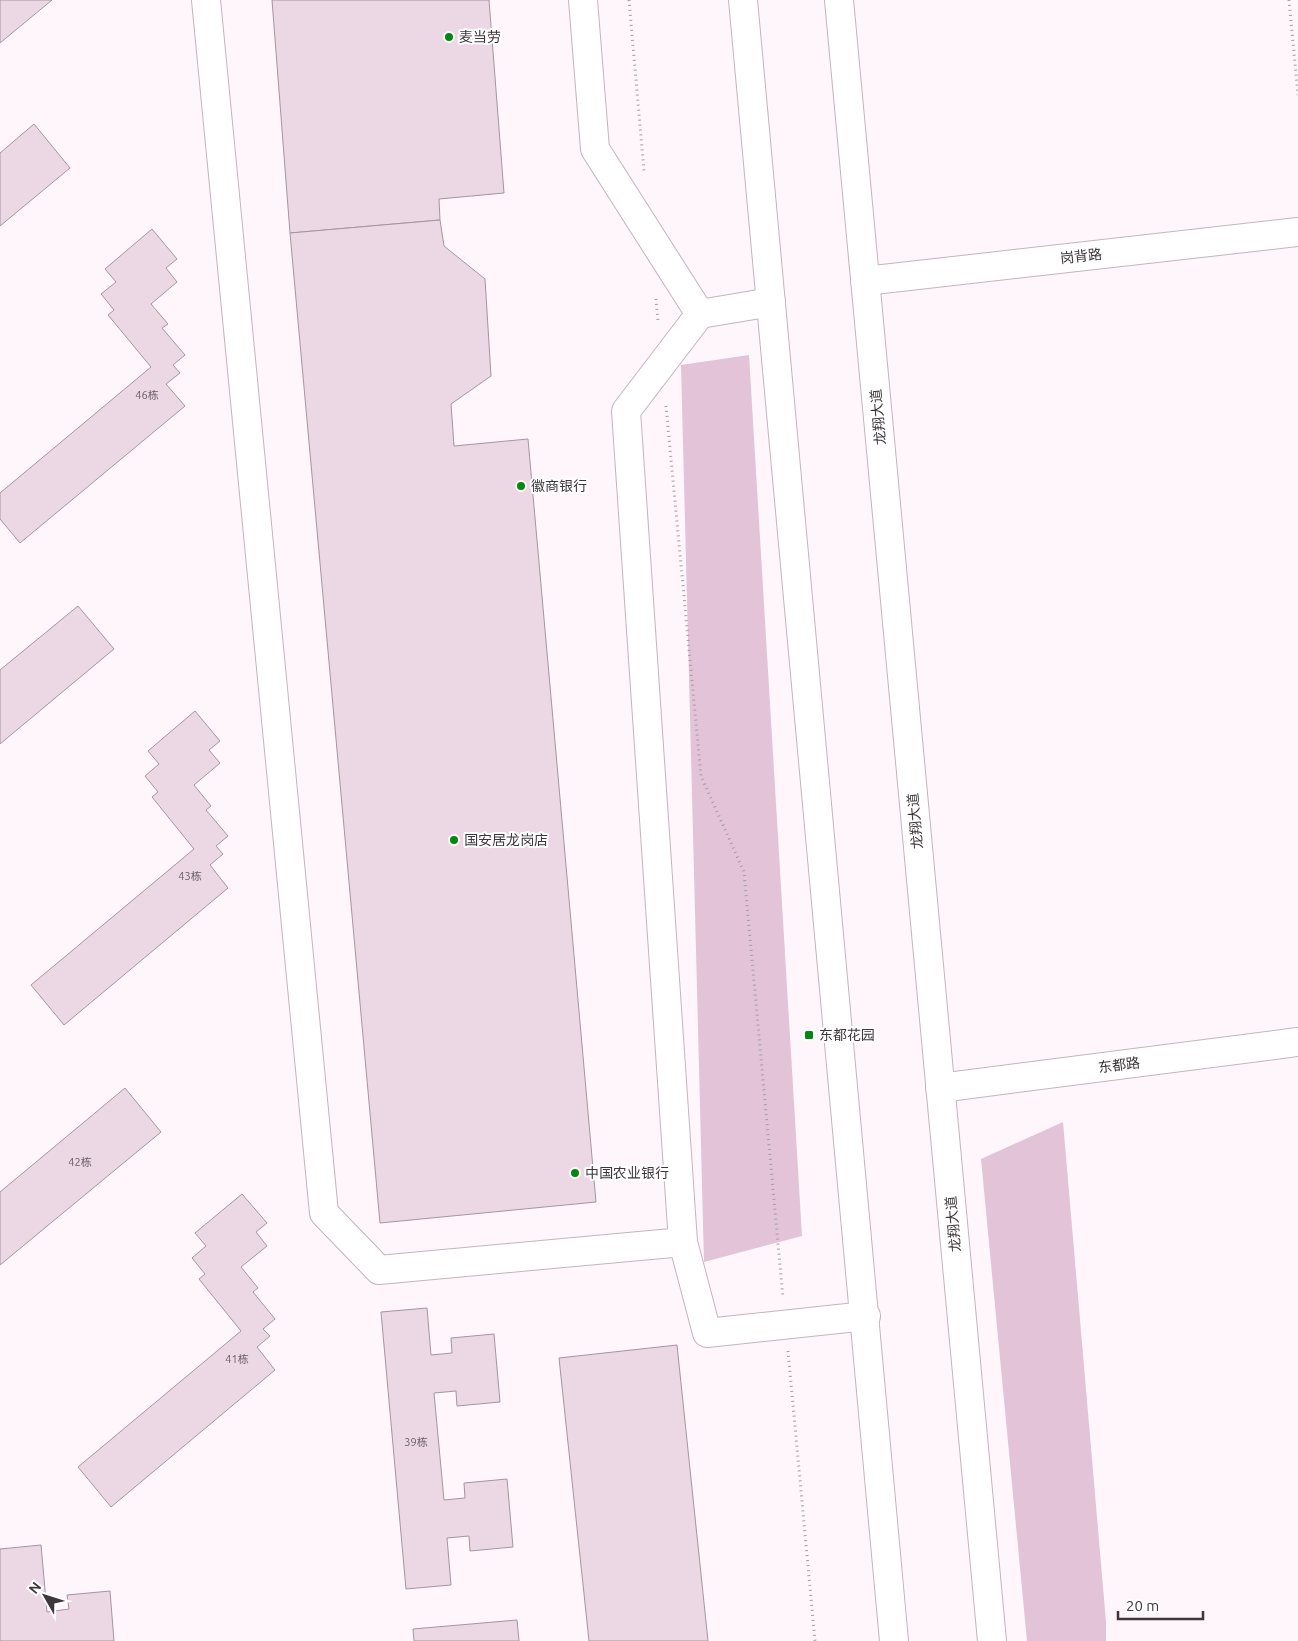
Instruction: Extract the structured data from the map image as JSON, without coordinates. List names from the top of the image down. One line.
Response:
{"streets":{"main road":["岗背路","龙翔大道","东都路"]},"crossings":[["岗背路","龙翔大道"],["龙翔大道","东都路"]],"places":{"other":["麦当劳","徽商银行","国安居龙岗店","中国农业银行"],"transit":["东都花园"]},"house_numbers":["46栋","43栋","42栋","41栋","39栋"],"scale_bar":"20 m","north":"top left"}
